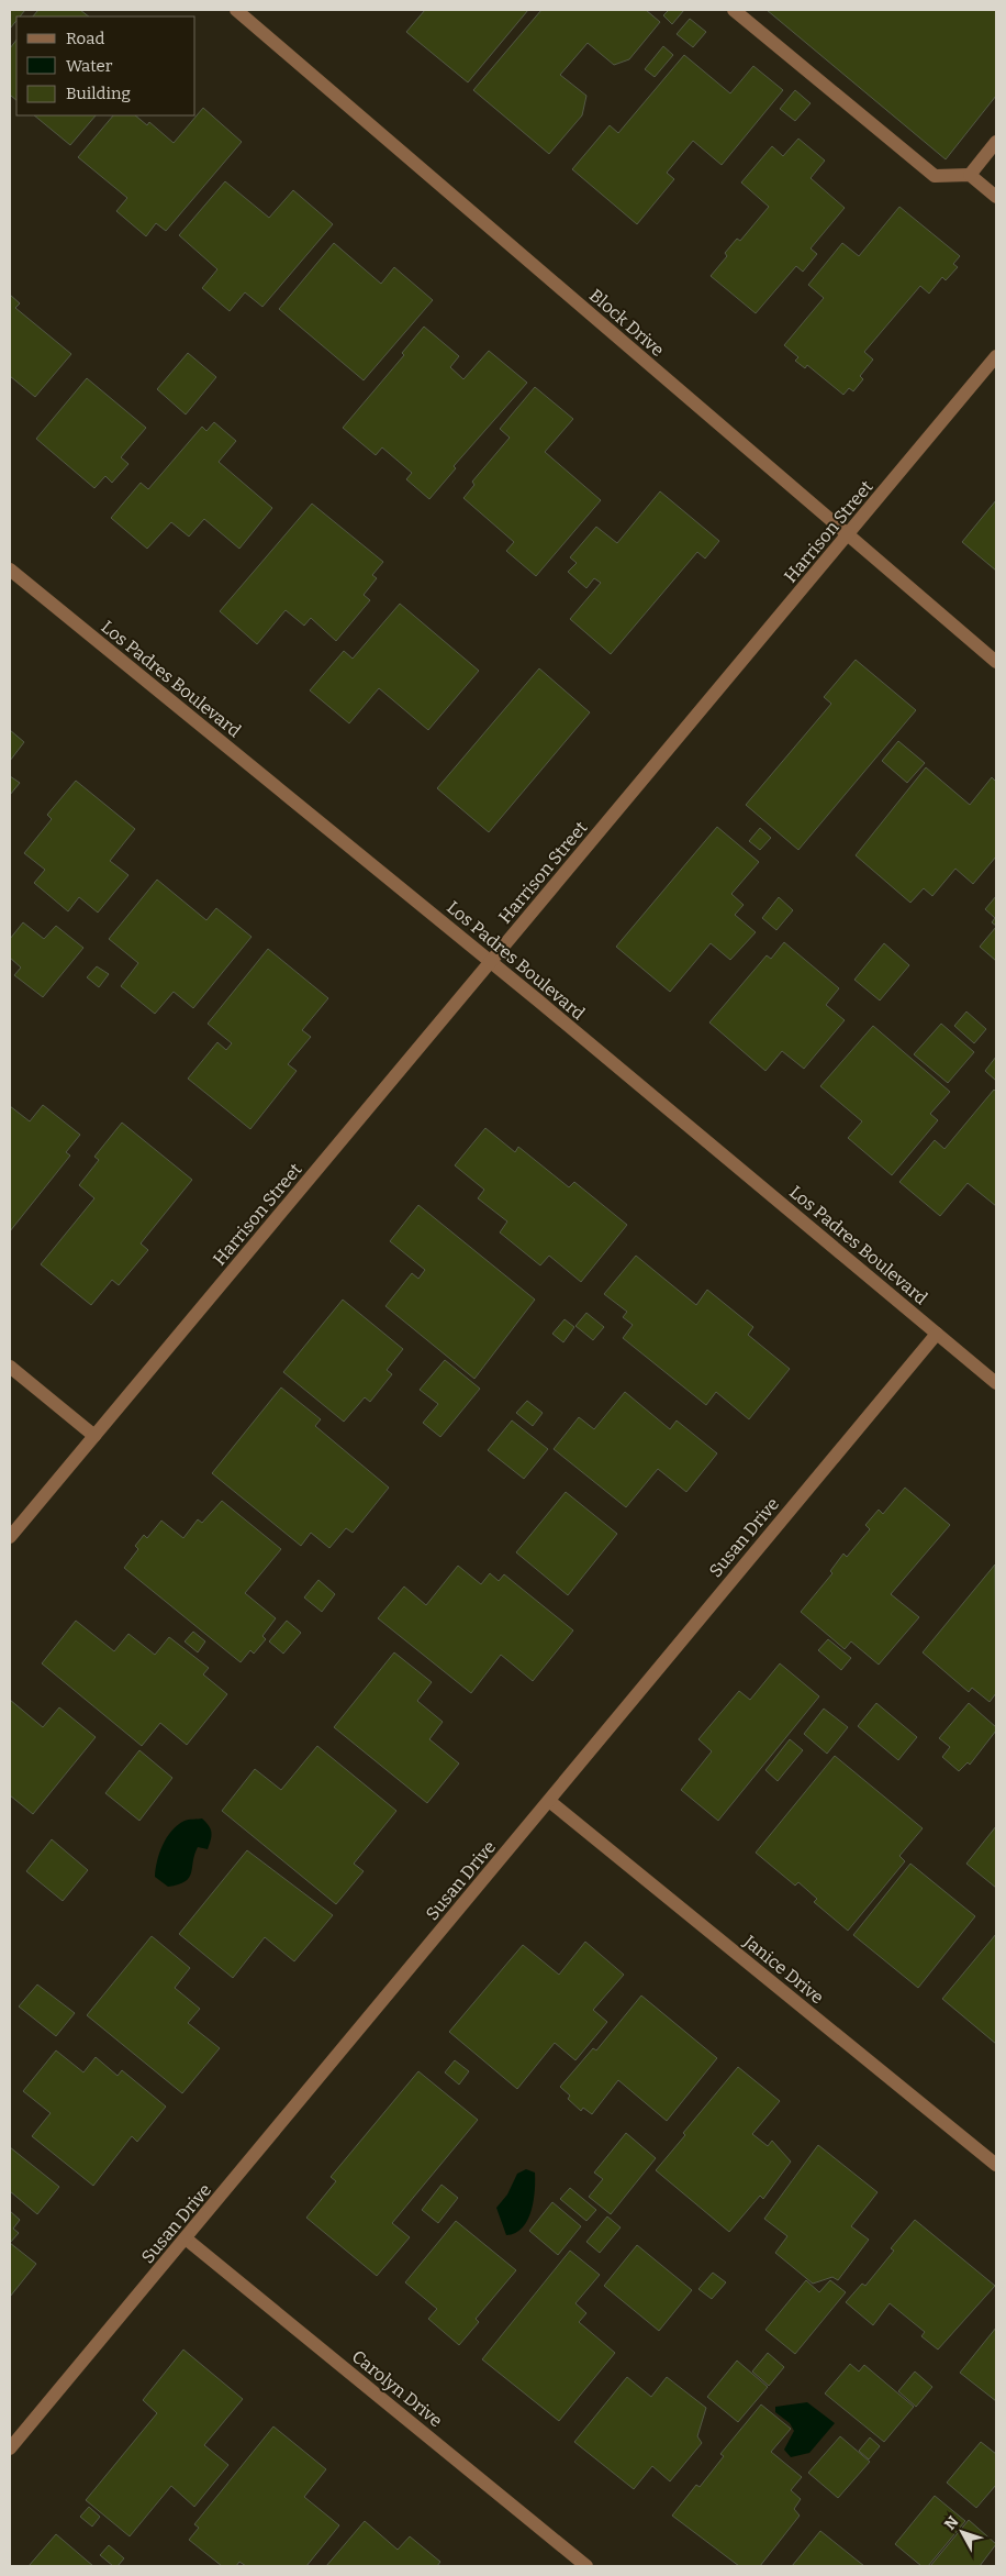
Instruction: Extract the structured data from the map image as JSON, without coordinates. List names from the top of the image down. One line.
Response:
{"streets":{"street":["Block Drive","Harrison Street","Los Padres Boulevard","Susan Drive","Janice Drive","Carolyn Drive"]},"crossings":[["Block Drive","Harrison Street"],["Harrison Street","Los Padres Boulevard"],["Los Padres Boulevard","Susan Drive"],["Susan Drive","Janice Drive"],["Susan Drive","Carolyn Drive"]],"legend":["Road","Water","Building"],"north":"top left"}
